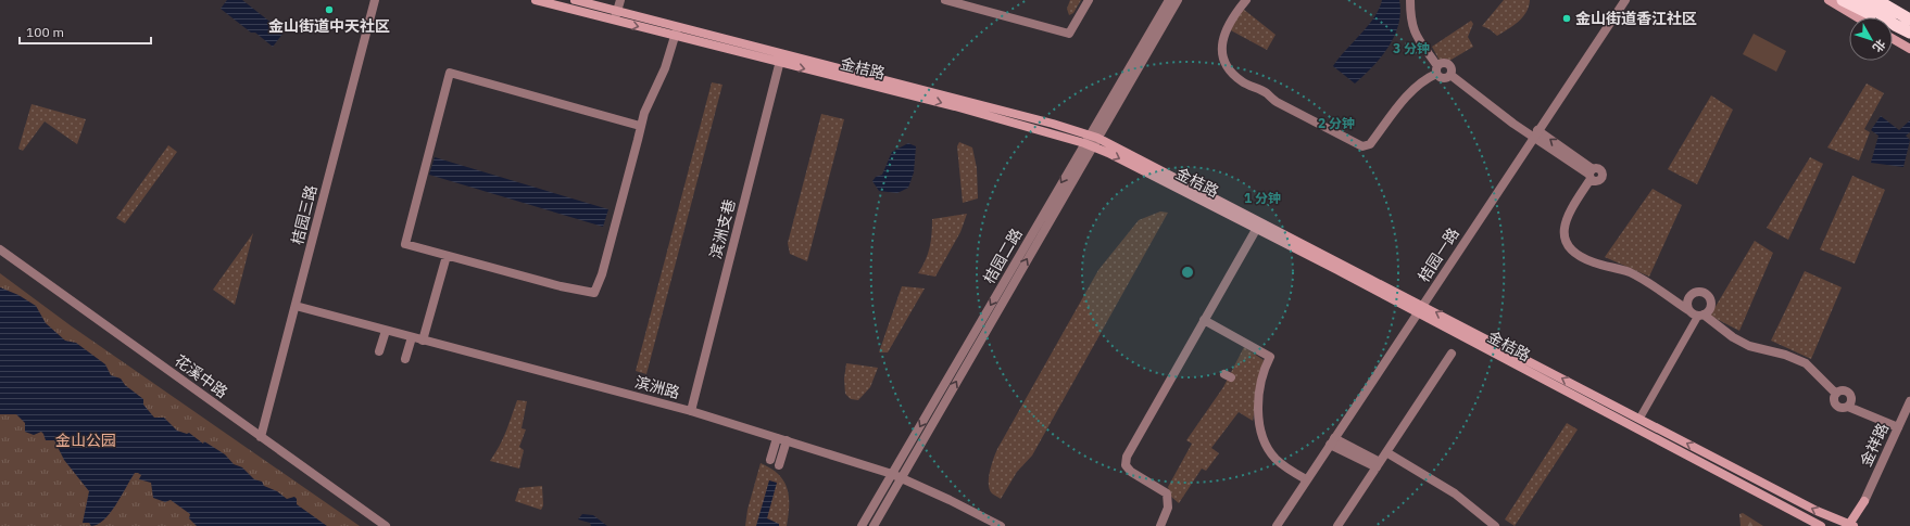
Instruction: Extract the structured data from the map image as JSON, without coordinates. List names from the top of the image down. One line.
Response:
{"streets":{"main road":["金桔路","金祥路"],"street":["桔园三路","滨洲支巷","桔园一路","桔园二路","花溪中路","滨洲路"]},"crossings":[["金桔路","滨洲支巷"],["金桔路","桔园一路"],["金桔路","桔园二路"],["桔园三路","花溪中路"],["桔园三路","滨洲路"],["滨洲支巷","滨洲路"],["桔园二路","滨洲路"]],"parks":["金山公园"],"places":["金山街道中天社区","金山街道香江社区"],"scale_bar":"100 m","north":"bottom right","rings":["3 分钟","2 分钟","1 分钟"]}
